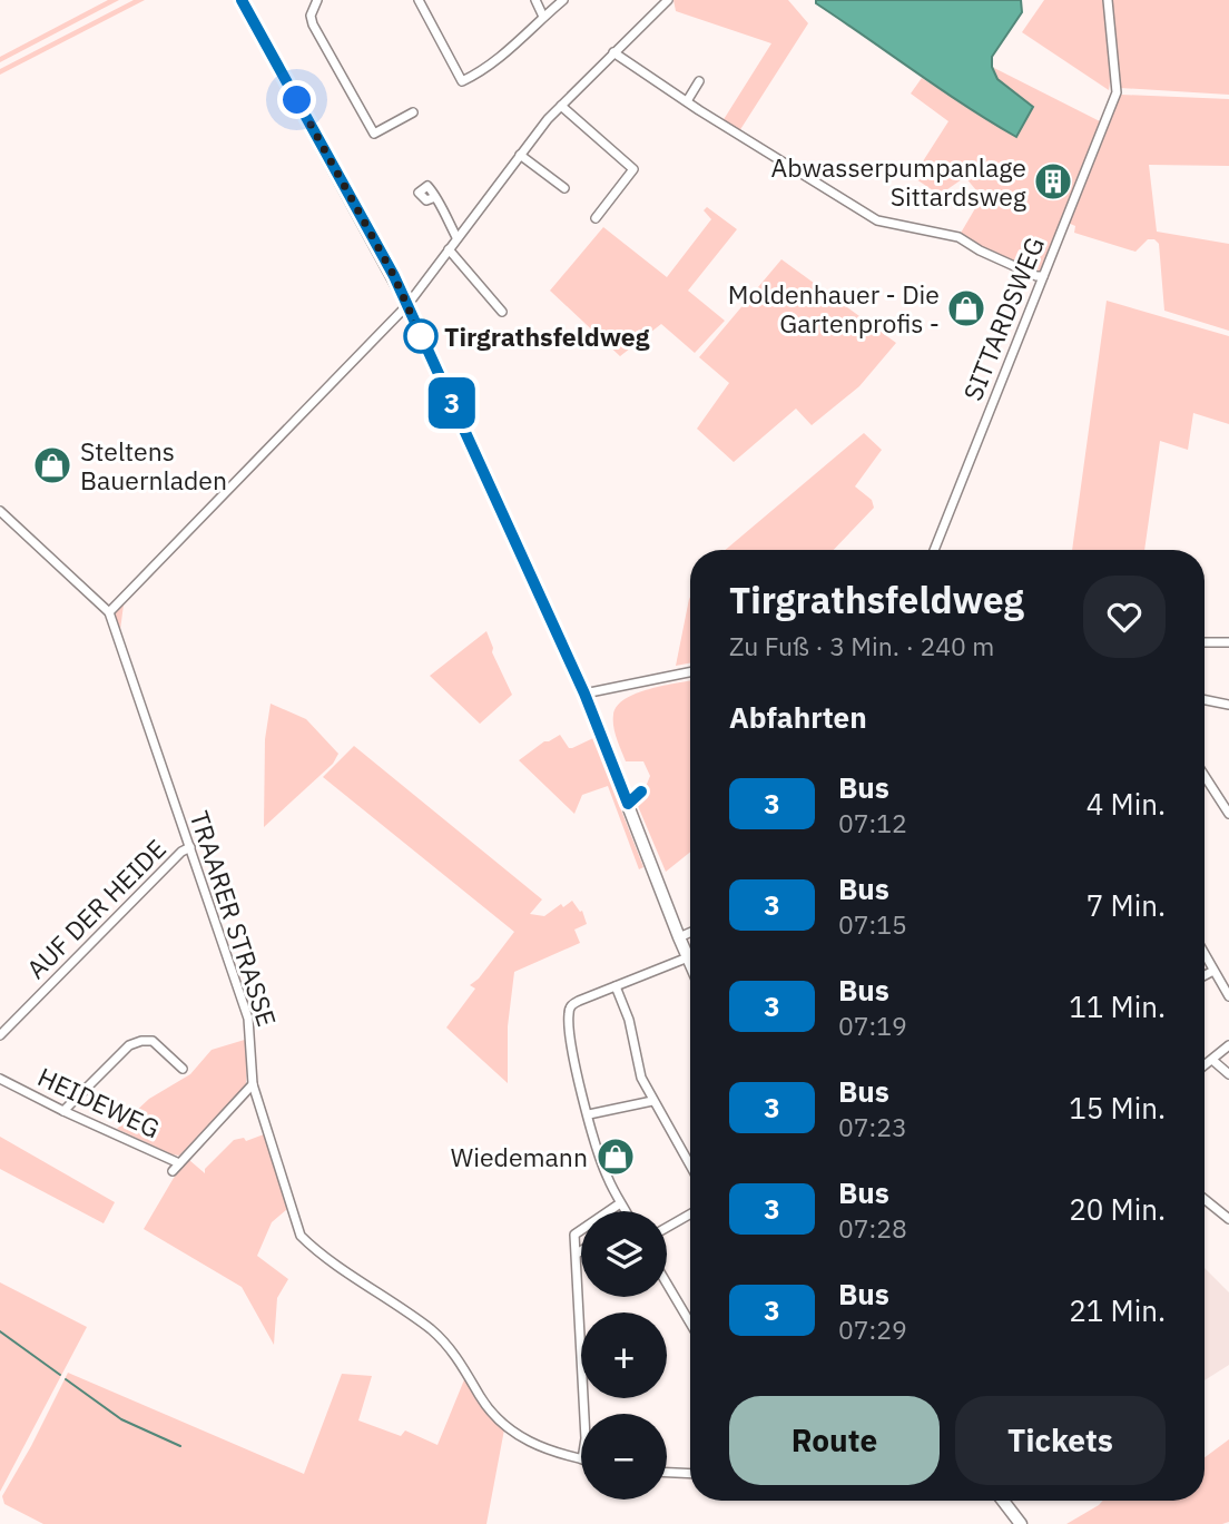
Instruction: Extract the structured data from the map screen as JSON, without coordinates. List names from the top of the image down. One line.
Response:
{"streets":{"street":["SITTARDSWEG","AUF DER HEIDE","TRAARER STRASSE","HEIDEWEG"]},"crossings":[["AUF DER HEIDE","TRAARER STRASSE"]],"places":{"building":["Abwasserpumpanlage Sittardsweg"],"shop":["Moldenhauer - Die Gartenprofis -","Steltens Bauernladen","Wiedemann"],"other":["Tirgrathsfeldweg"]},"lines":["bus line 3"],"page":{"on_map":"3","heading":[["Tirgrathsfeldweg","Zu Fuß · 3 Min. · 240 m"],"Abfahrten"],"list":[{"mark":"3","name":"Bus","note":"07:12","value":"4 Min."},{"mark":"3","name":"Bus","note":"07:15","value":"7 Min."},{"mark":"3","name":"Bus","note":"07:19","value":"11 Min."},{"mark":"3","name":"Bus","note":"07:23","value":"15 Min."},{"mark":"3","name":"Bus","note":"07:28","value":"20 Min."},{"mark":"3","name":"Bus","note":"07:29","value":"21 Min."}],"map_buttons":["+","−"],"buttons":["Route","Tickets"]}}
